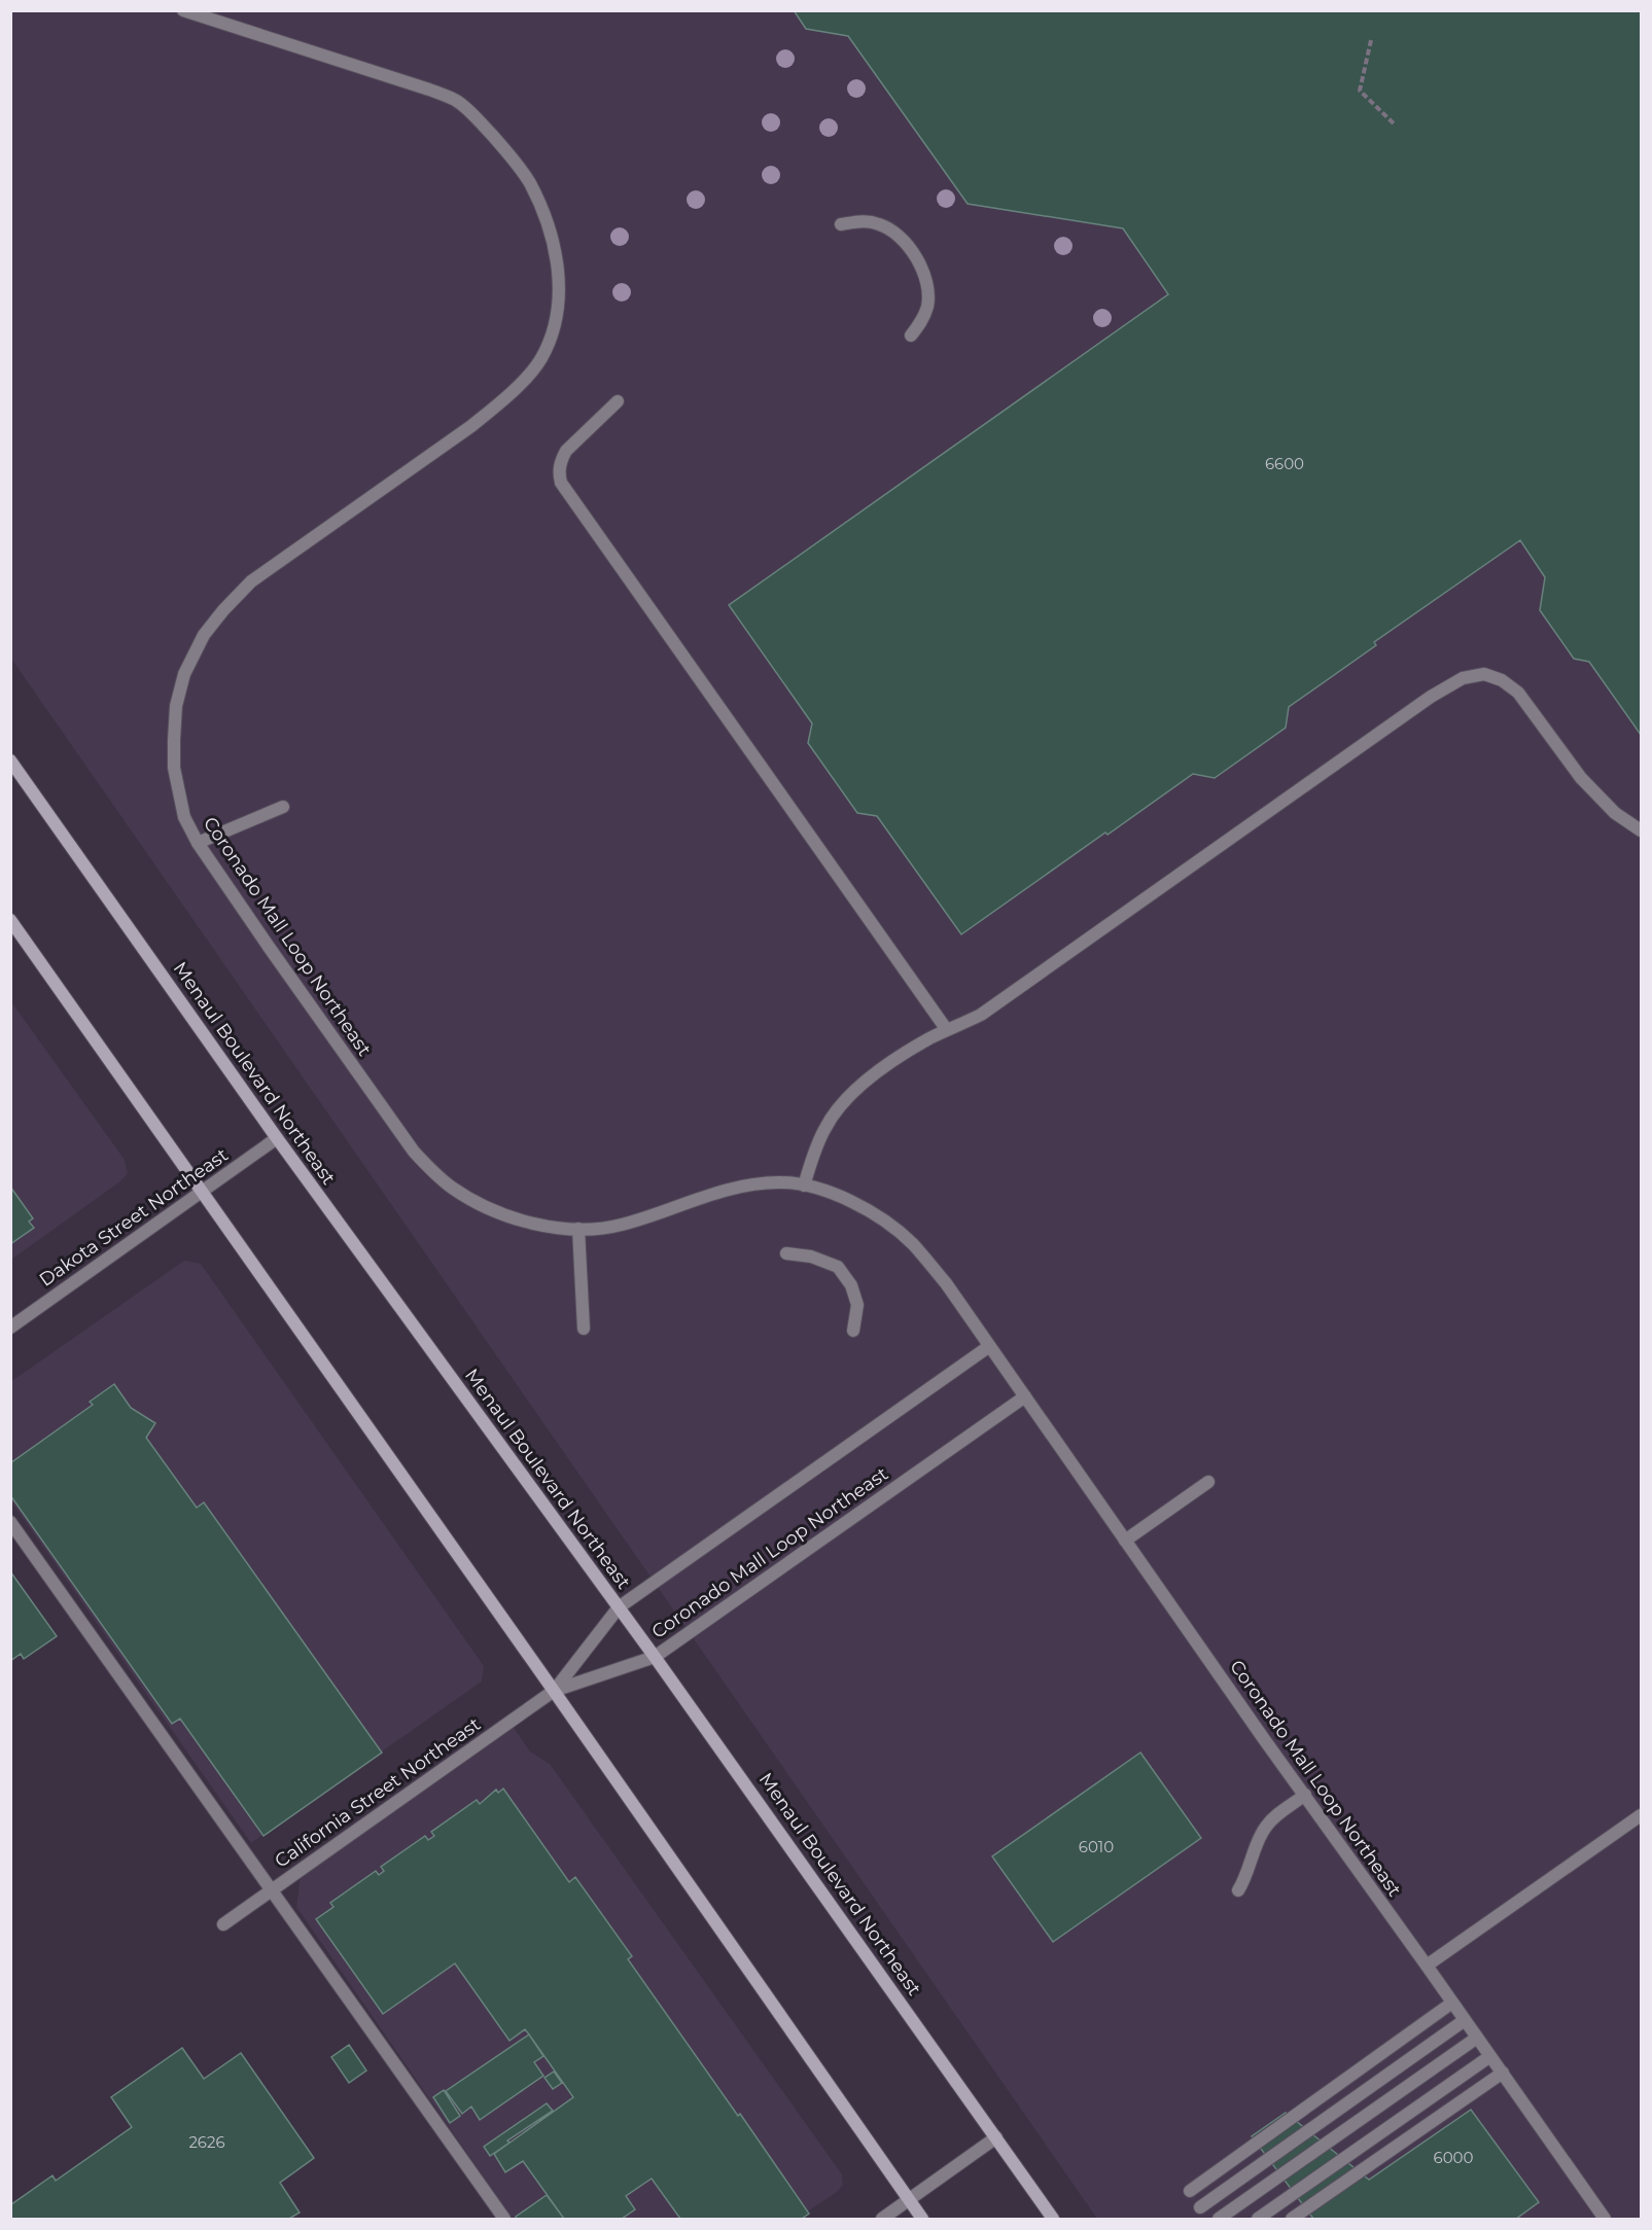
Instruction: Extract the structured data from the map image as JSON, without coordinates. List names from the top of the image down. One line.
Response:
{"streets":{"main road":["Menaul Boulevard Northeast"],"street":["Coronado Mall Loop Northeast","Dakota Street Northeast","California Street Northeast"]},"crossings":[["Coronado Mall Loop Northeast","Menaul Boulevard Northeast"],["Coronado Mall Loop Northeast","California Street Northeast"],["Menaul Boulevard Northeast","Dakota Street Northeast"]],"house_numbers":["6600","6010","2626","6000"]}
